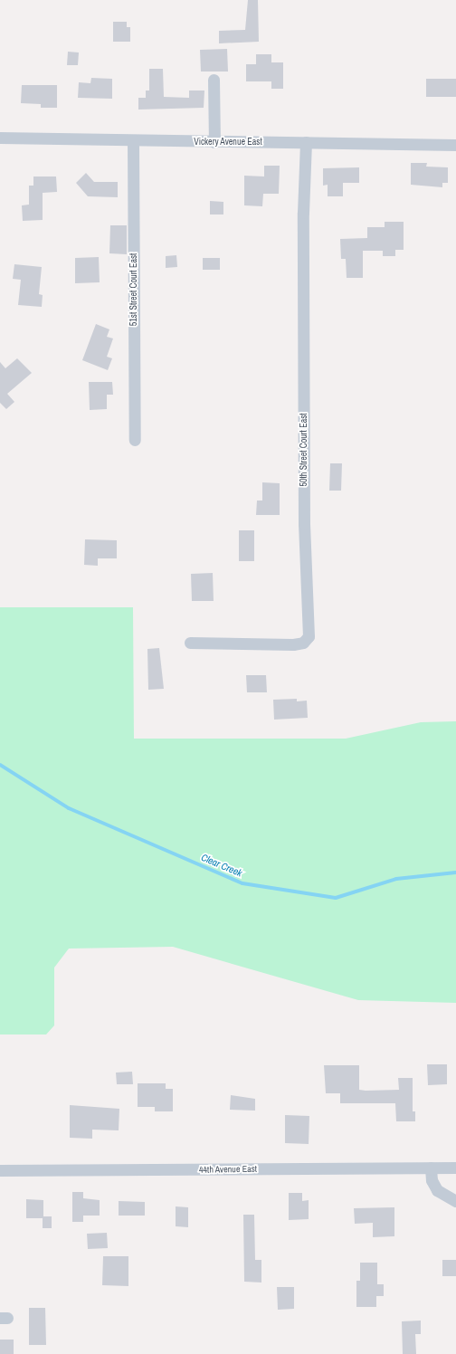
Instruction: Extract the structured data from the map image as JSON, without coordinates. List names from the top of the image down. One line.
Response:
{"streets":{"street":["Vickery Avenue East","51st Street Court East","50th Street Court East","44th Avenue East"]},"crossings":[["Vickery Avenue East","51st Street Court East"],["Vickery Avenue East","50th Street Court East"]],"water":["Clear Creek"]}
